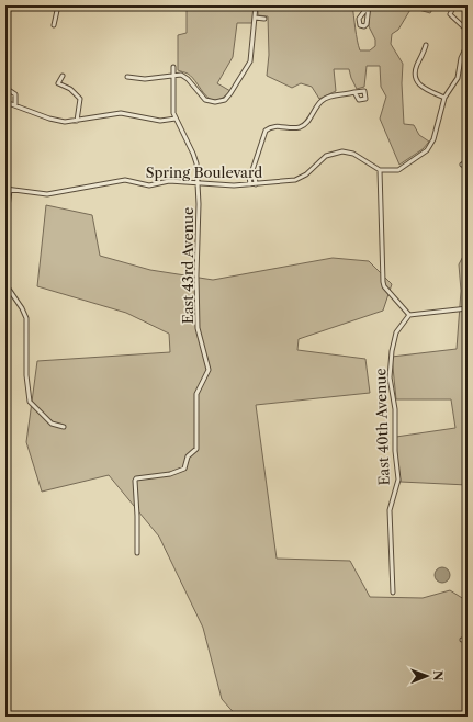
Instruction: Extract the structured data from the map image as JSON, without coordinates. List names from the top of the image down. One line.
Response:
{"streets":{"street":["Spring Boulevard","East 43rd Avenue","East 40th Avenue"]},"crossings":[["Spring Boulevard","East 43rd Avenue"]],"north":"right"}
